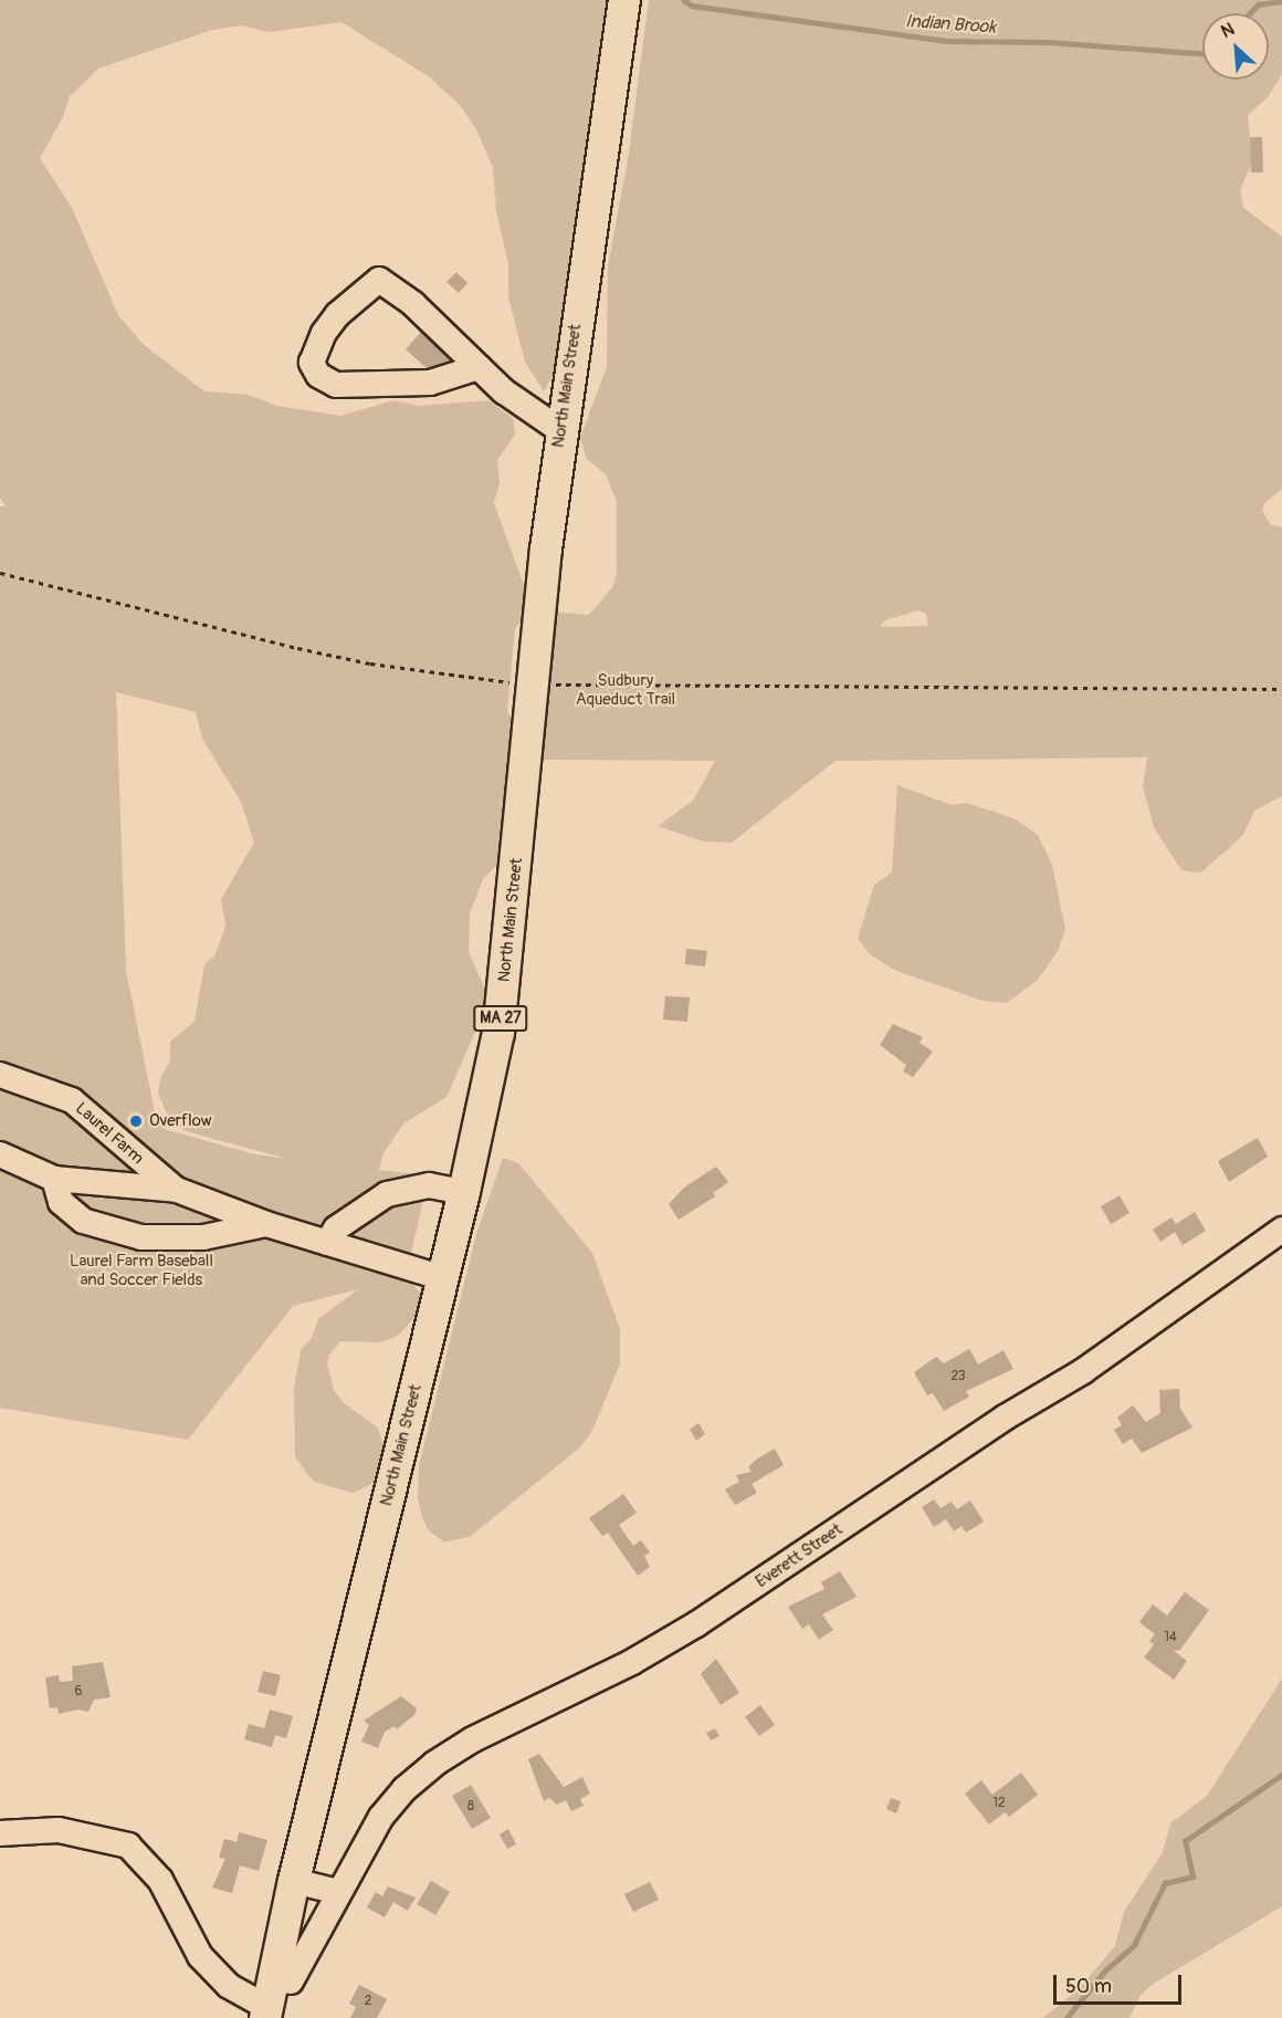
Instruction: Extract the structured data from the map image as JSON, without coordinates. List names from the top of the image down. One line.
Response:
{"streets":{"main road":["North Main Street","MA 27"],"street":["Laurel Farm","Everett Street"]},"crossings":[["North Main Street","Laurel Farm"]],"water":["Indian Brook"],"parks":["Sudbury Aqueduct Trail","Laurel Farm Baseball and Soccer Fields"],"places":["Overflow"],"house_numbers":["23","14","6","12","8","2"],"scale_bar":"50 m","north":"top left"}
